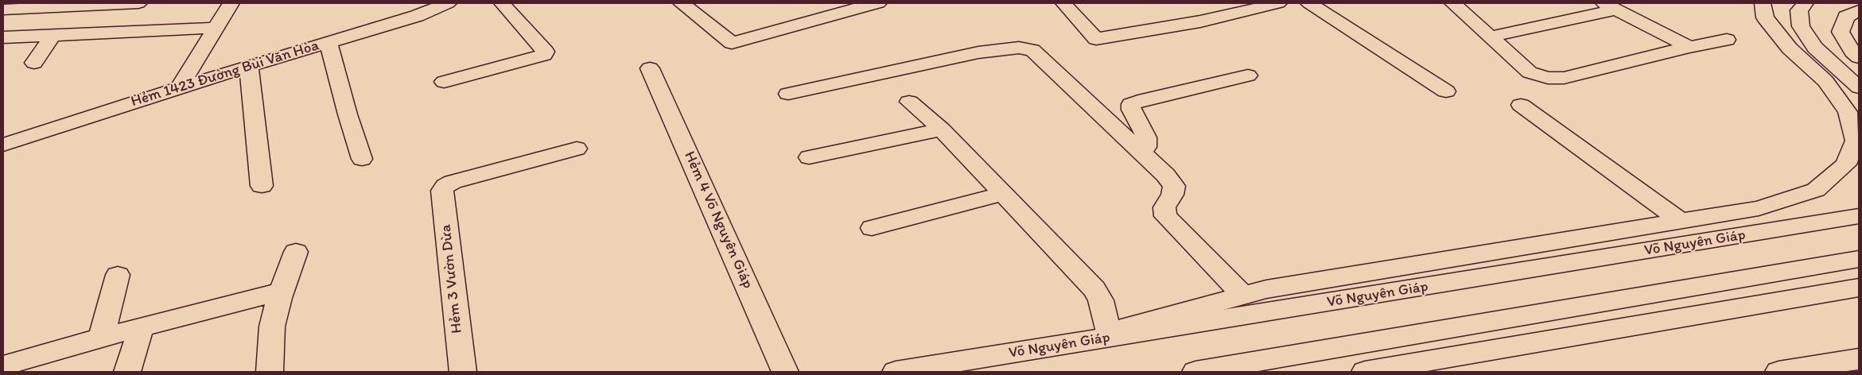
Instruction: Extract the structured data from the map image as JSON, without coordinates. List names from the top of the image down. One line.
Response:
{"streets":{"main road":["Hẻm 1423 Đường Bùi Văn Hòa","Hẻm 4 Võ Nguyên Giáp","Võ Nguyên Giáp","Hẻm 3 Vườn Dừa"]}}
